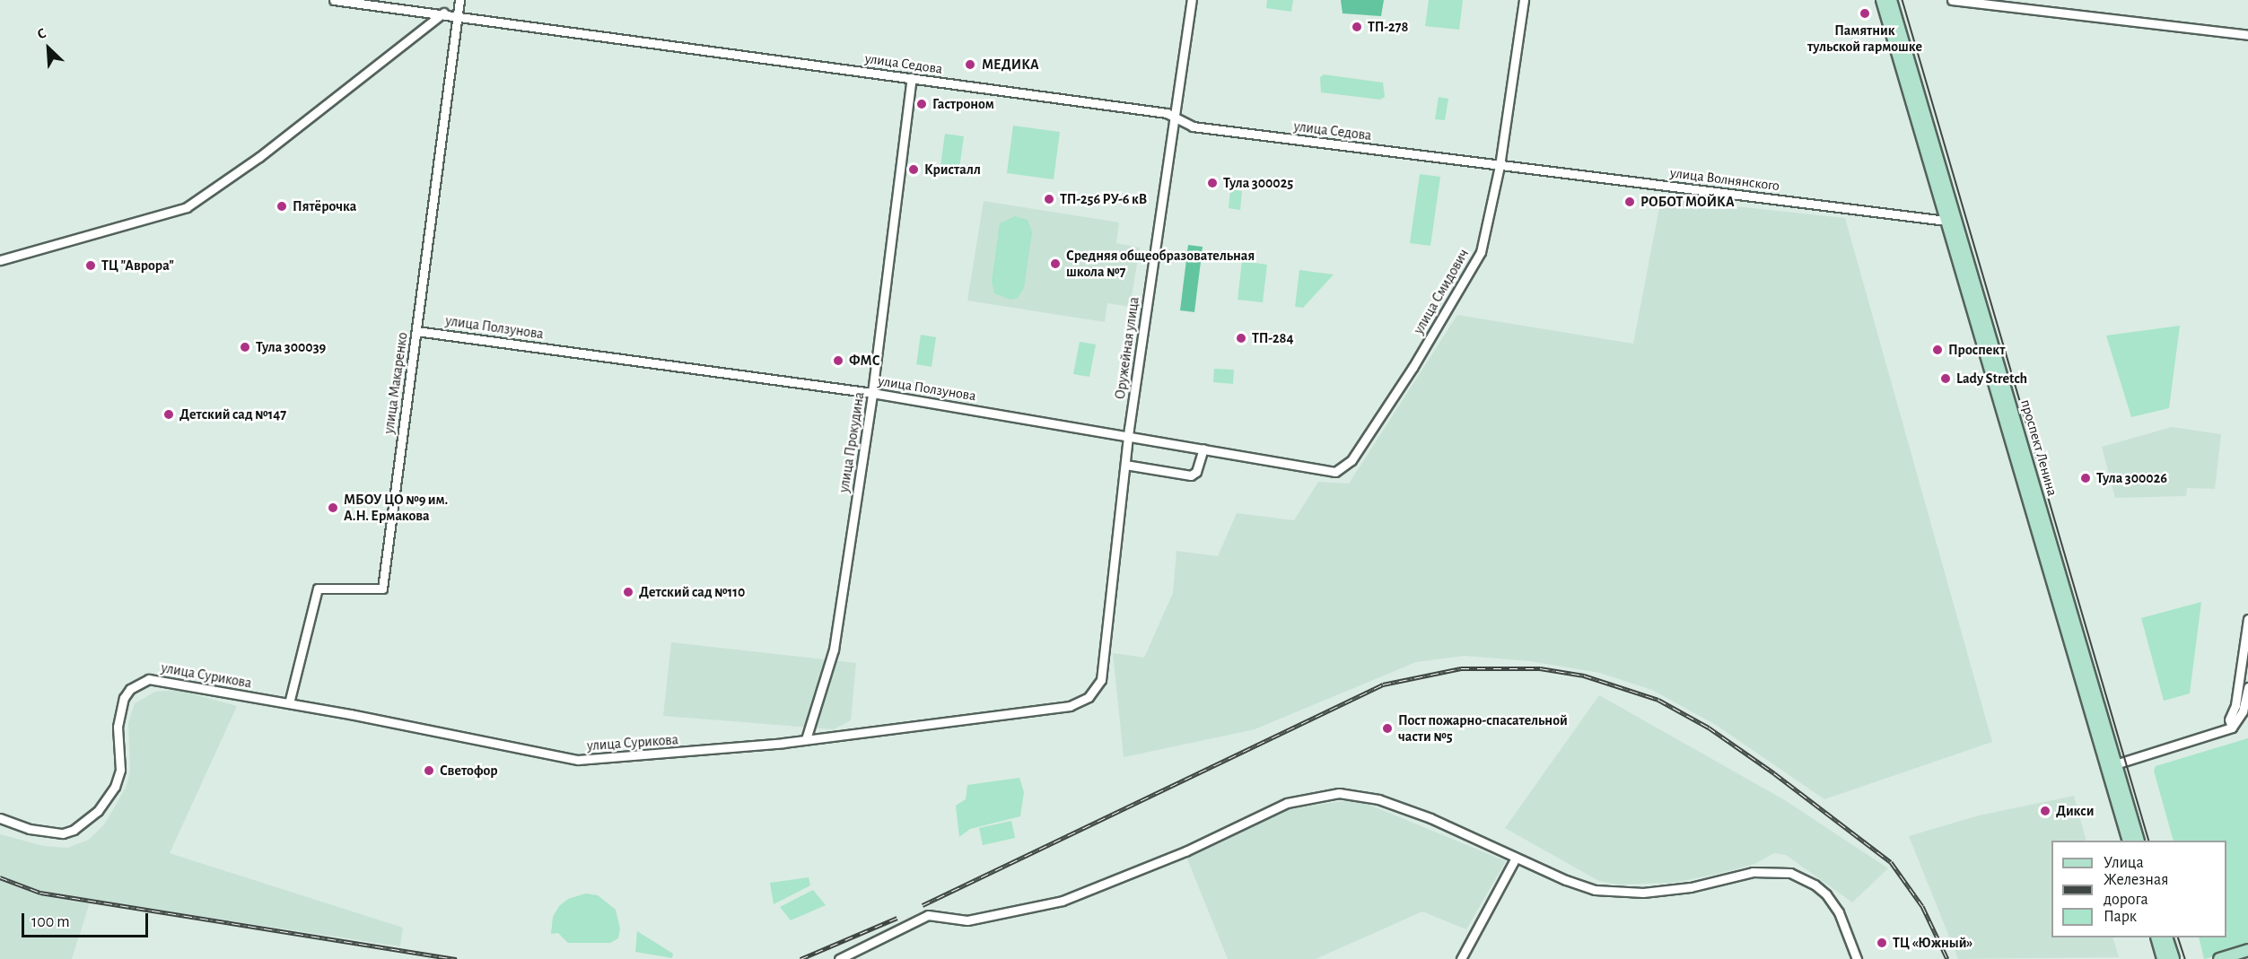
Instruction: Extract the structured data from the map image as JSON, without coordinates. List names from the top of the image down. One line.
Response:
{"streets":{"main road":["проспект Ленина"],"street":["улица Седова","улица Волнянского","улица Смидович","улица Ползунова","Оружейная улица","улица Макаренко","улица Прокудина","улица Сурикова"]},"crossings":[["улица Седова","улица Волнянского"],["улица Седова","улица Смидович"],["улица Седова","Оружейная улица"],["улица Седова","улица Макаренко"],["улица Седова","улица Прокудина"],["улица Волнянского","улица Смидович"],["улица Волнянского","проспект Ленина"],["улица Смидович","улица Ползунова"],["улица Ползунова","Оружейная улица"],["улица Ползунова","улица Макаренко"],["улица Ползунова","улица Прокудина"],["Оружейная улица","улица Сурикова"],["улица Макаренко","улица Сурикова"],["улица Прокудина","улица Сурикова"]],"places":["Памятник тульской гармошке","ТП-278","МЕДИКА","Гастроном","Кристалл","Тула 300025","ТП-256 РУ-6 кВ","РОБОТ МОЙКА","Пятёрочка","Средняя общеобразовательная школа №7","ТЦ \"Аврора\"","ТП-284","Тула 300039","Проспект","ФМС","Lady Stretch","Детский сад №147","Тула 300026","МБОУ ЦО №9 им. А.Н. Ермакова","Детский сад №110","Пост пожарно-спасательной части №5","Светофор","Дикси","ТЦ «Южный»"],"legend":["Улица","Железная дорога","Парк"],"scale_bar":"100 m","north":"top left"}
